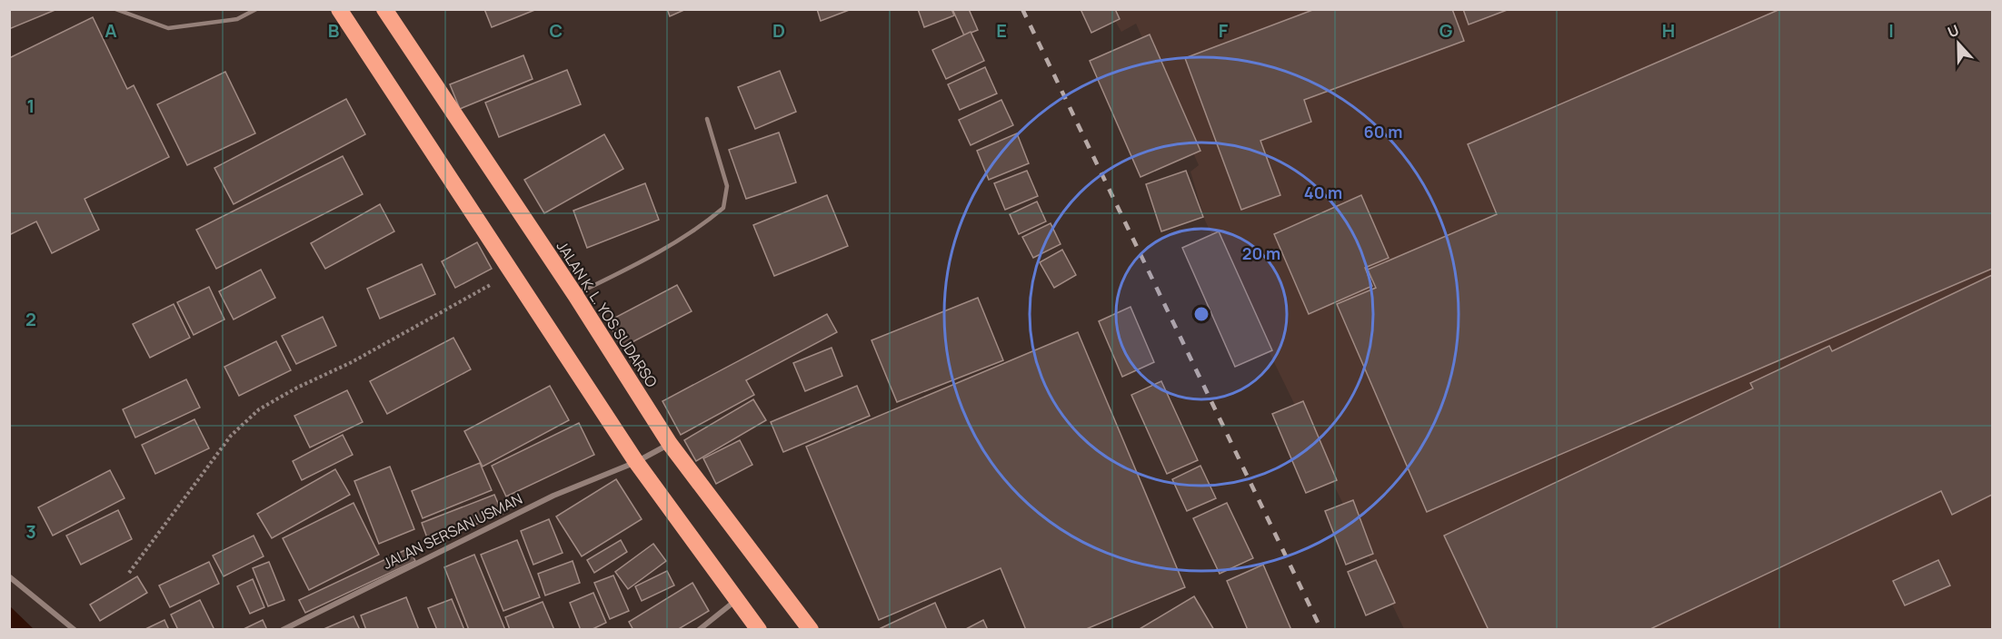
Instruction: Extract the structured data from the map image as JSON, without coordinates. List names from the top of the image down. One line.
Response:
{"streets":{"highway":["JALAN K. L. YOS SUDARSO"],"street":["JALAN SERSAN USMAN"]},"crossings":[["JALAN K. L. YOS SUDARSO","JALAN SERSAN USMAN"]],"north":"top","grid":{"columns":["A","B","C","D","E","F","G","H","I"],"rows":["1","2","3"]},"rings":["60 m","40 m","20 m"]}
